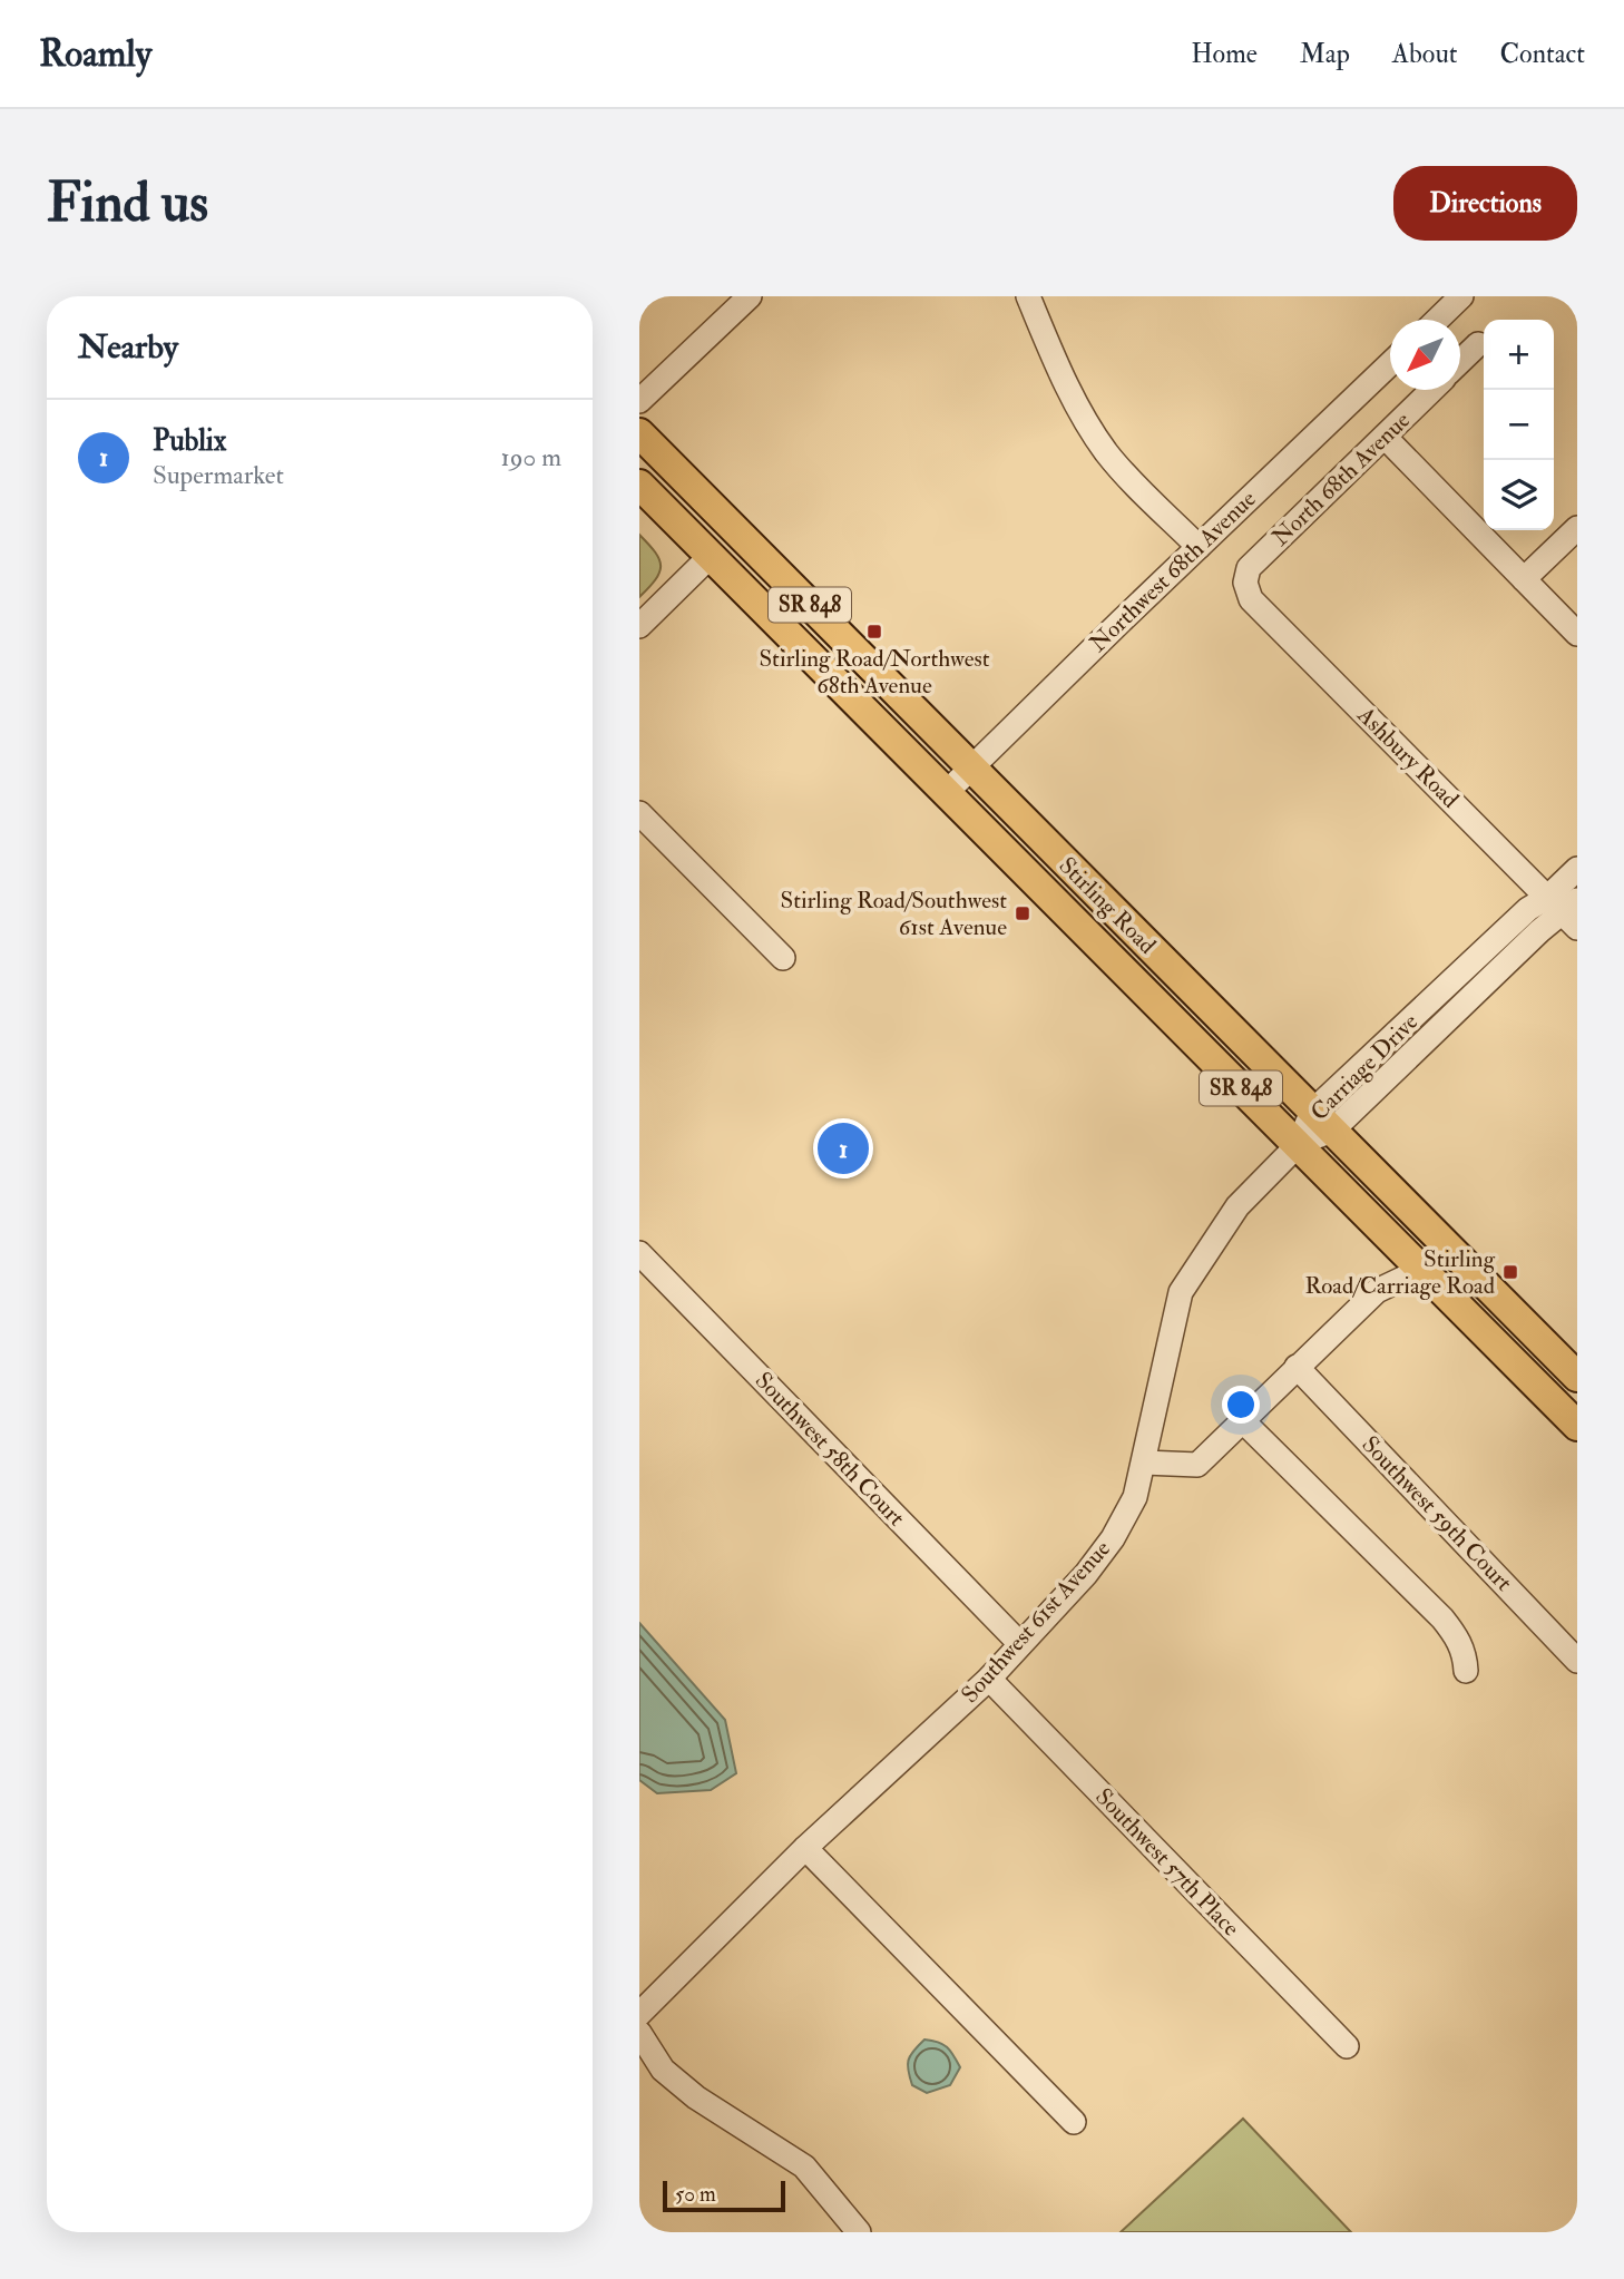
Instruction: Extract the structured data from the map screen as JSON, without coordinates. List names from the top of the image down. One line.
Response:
{"streets":{"main road":["SR 848","Stirling Road"],"street":["North 68th Avenue","Northwest 68th Avenue","Ashbury Road","Carriage Drive","Southwest 58th Court","Southwest 59th Court","Southwest 61st Avenue","Southwest 57th Place"]},"crossings":[["North 68th Avenue","Ashbury Road"],["Northwest 68th Avenue","Stirling Road"],["Ashbury Road","Carriage Drive"],["Stirling Road","Carriage Drive"],["Stirling Road","Southwest 61st Avenue"],["Carriage Drive","Southwest 61st Avenue"],["Southwest 58th Court","Southwest 61st Avenue"],["Southwest 61st Avenue","Southwest 57th Place"]],"places":{"transit":["Stirling Road/Northwest 68th Avenue","Stirling Road/Southwest 61st Avenue","Stirling Road/Carriage Road"]},"scale_bar":"50 m","north":"bottom left","page":{"header":"Roamly","nav":["Home","Map","About","Contact"],"buttons":"Directions","title":"Find us","heading":"Nearby","map_buttons":["+","−"],"list":[{"mark":"1","name":"Publix","note":"Supermarket","value":"190 m"}],"pins":"1","scale":"50 m"}}
